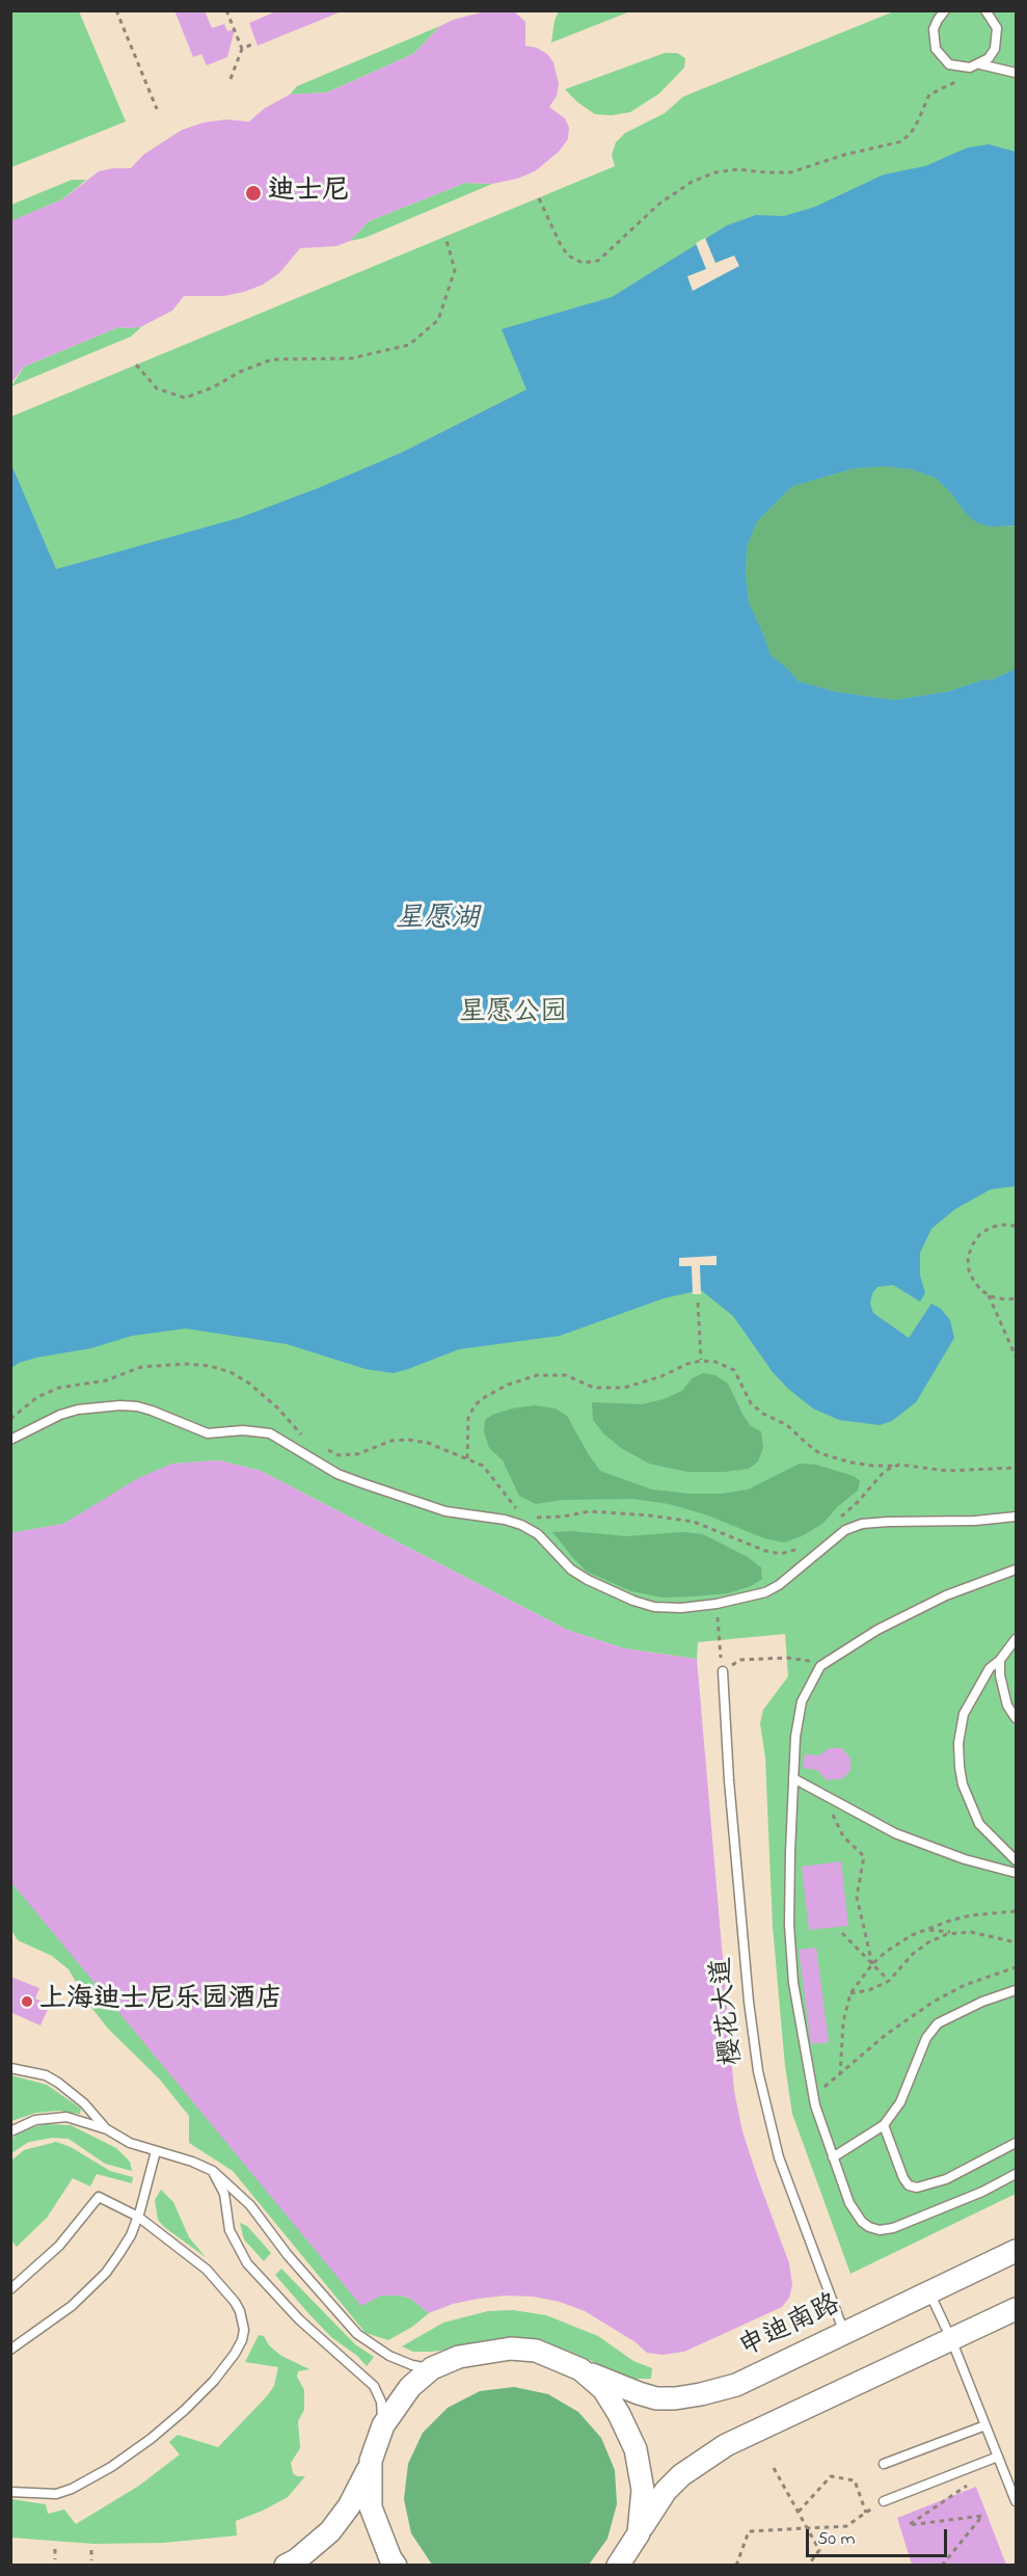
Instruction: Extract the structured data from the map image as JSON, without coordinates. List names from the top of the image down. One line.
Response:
{"streets":{"street":["申迪南路"],"lane":["樱花大道"]},"crossings":[["樱花大道","申迪南路"]],"water":["星愿湖"],"parks":["星愿公园"],"places":["迪士尼","上海迪士尼乐园酒店"],"scale_bar":"50 m"}
